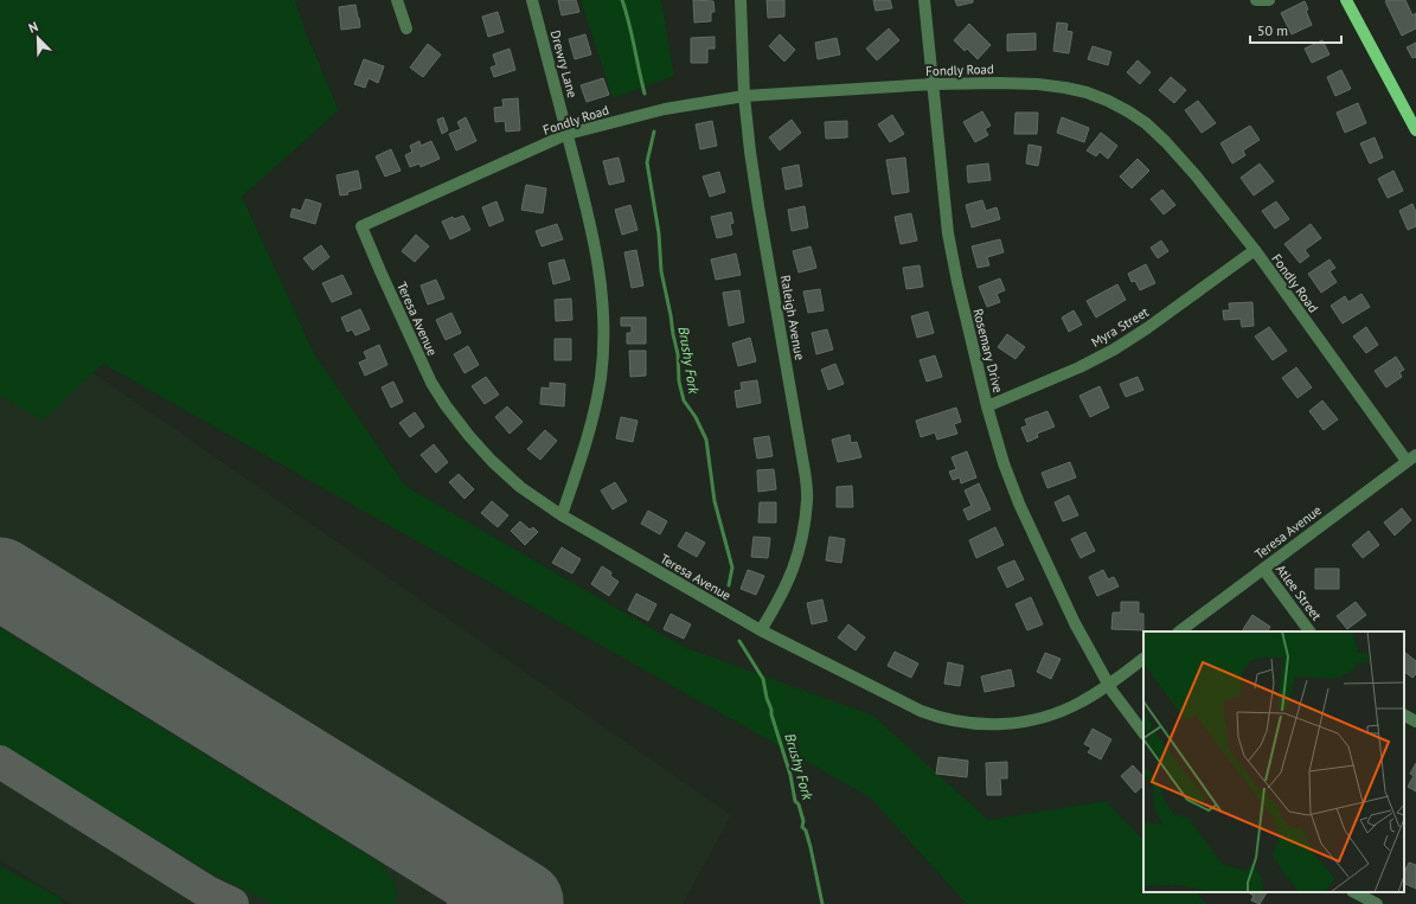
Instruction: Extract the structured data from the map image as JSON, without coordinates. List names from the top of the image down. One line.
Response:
{"streets":{"street":["Drewry Lane","Fondly Road","Raleigh Avenue","Teresa Avenue","Myra Street","Rosemary Drive","Atlee Street"]},"crossings":[["Drewry Lane","Fondly Road"],["Drewry Lane","Teresa Avenue"],["Fondly Road","Raleigh Avenue"],["Fondly Road","Teresa Avenue"],["Fondly Road","Myra Street"],["Fondly Road","Rosemary Drive"],["Raleigh Avenue","Teresa Avenue"],["Teresa Avenue","Rosemary Drive"],["Teresa Avenue","Atlee Street"],["Myra Street","Rosemary Drive"]],"water":["Brushy Fork"],"scale_bar":"50 m","north":"top left"}
